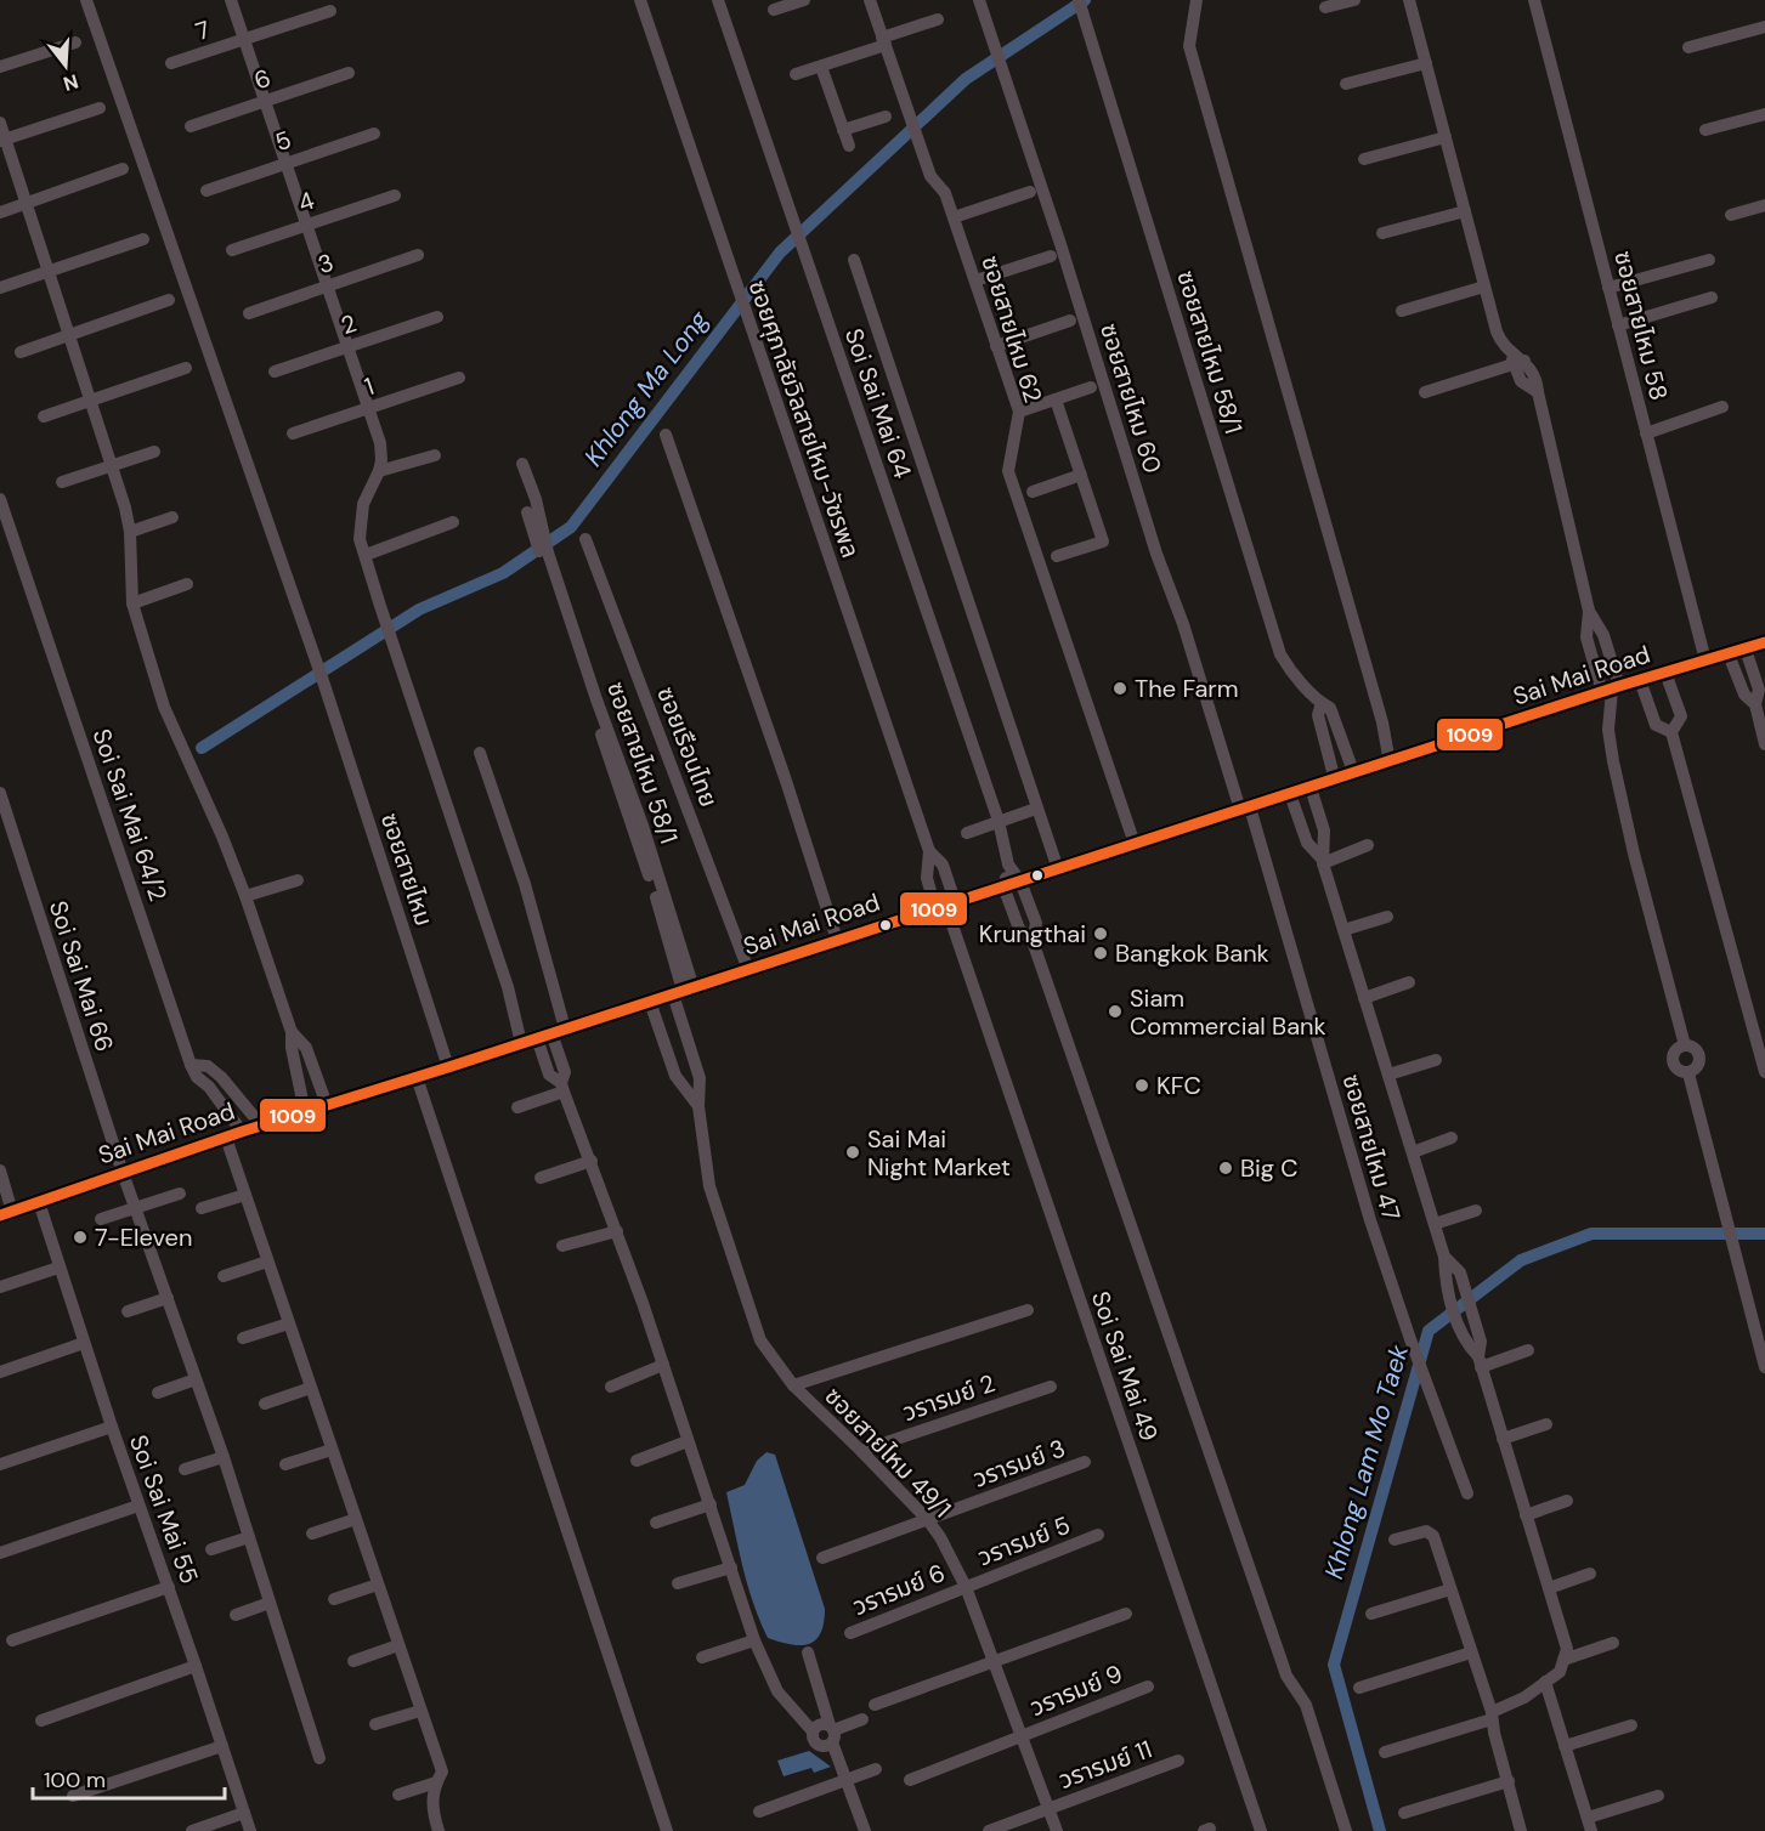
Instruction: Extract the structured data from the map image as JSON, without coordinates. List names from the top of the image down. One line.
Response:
{"streets":{"main road":["Sai Mai Road"],"street":["7","6","5","4","3","2","ซอยสายไหม 58","ซอยสายไหม 62","ซอยสายไหม 58/1","1","ซอยสายไหม 60","Soi Sai Mai 64","ซอยศุภาลัยวิลสายไหม-วัชรพล","ซอยเรือนไทย","Soi Sai Mai 64/2","ซอยสายไหม","Soi Sai Mai 66","ซอยสายไหม 47","Soi Sai Mai 49","วรารมย์ 2","ซอยสายไหม 49/1","วรารมย์ 3","Soi Sai Mai 55","วรารมย์ 5","วรารมย์ 6","วรารมย์ 9","วรารมย์ 11"]},"crossings":[["ซอยสายไหม 58","Sai Mai Road"],["ซอยสายไหม 62","Sai Mai Road"],["ซอยสายไหม 58/1","Sai Mai Road"],["ซอยสายไหม 58/1","ซอยสายไหม 49/1"],["ซอยสายไหม 60","Sai Mai Road"],["ซอยสายไหม 60","ซอยสายไหม 47"],["Soi Sai Mai 64","Sai Mai Road"],["Sai Mai Road","ซอยเรือนไทย"],["Sai Mai Road","Soi Sai Mai 64/2"],["Sai Mai Road","ซอยสายไหม"],["Sai Mai Road","Soi Sai Mai 66"],["Sai Mai Road","ซอยสายไหม 47"],["Sai Mai Road","Soi Sai Mai 49"],["Sai Mai Road","ซอยสายไหม 49/1"],["Sai Mai Road","Soi Sai Mai 55"],["วรารมย์ 2","ซอยสายไหม 49/1"],["ซอยสายไหม 49/1","วรารมย์ 3"],["ซอยสายไหม 49/1","วรารมย์ 5"],["ซอยสายไหม 49/1","วรารมย์ 6"],["ซอยสายไหม 49/1","วรารมย์ 9"],["ซอยสายไหม 49/1","วรารมย์ 11"],["วรารมย์ 5","วรารมย์ 6"]],"water":["Khlong Ma Long","Khlong Lam Mo Taek"],"places":["The Farm","Krungthai","Bangkok Bank","Siam Commercial Bank","KFC","Sai Mai Night Market","Big C","7-Eleven"],"lines":["transit line 1009"],"scale_bar":"100 m","north":"bottom"}
